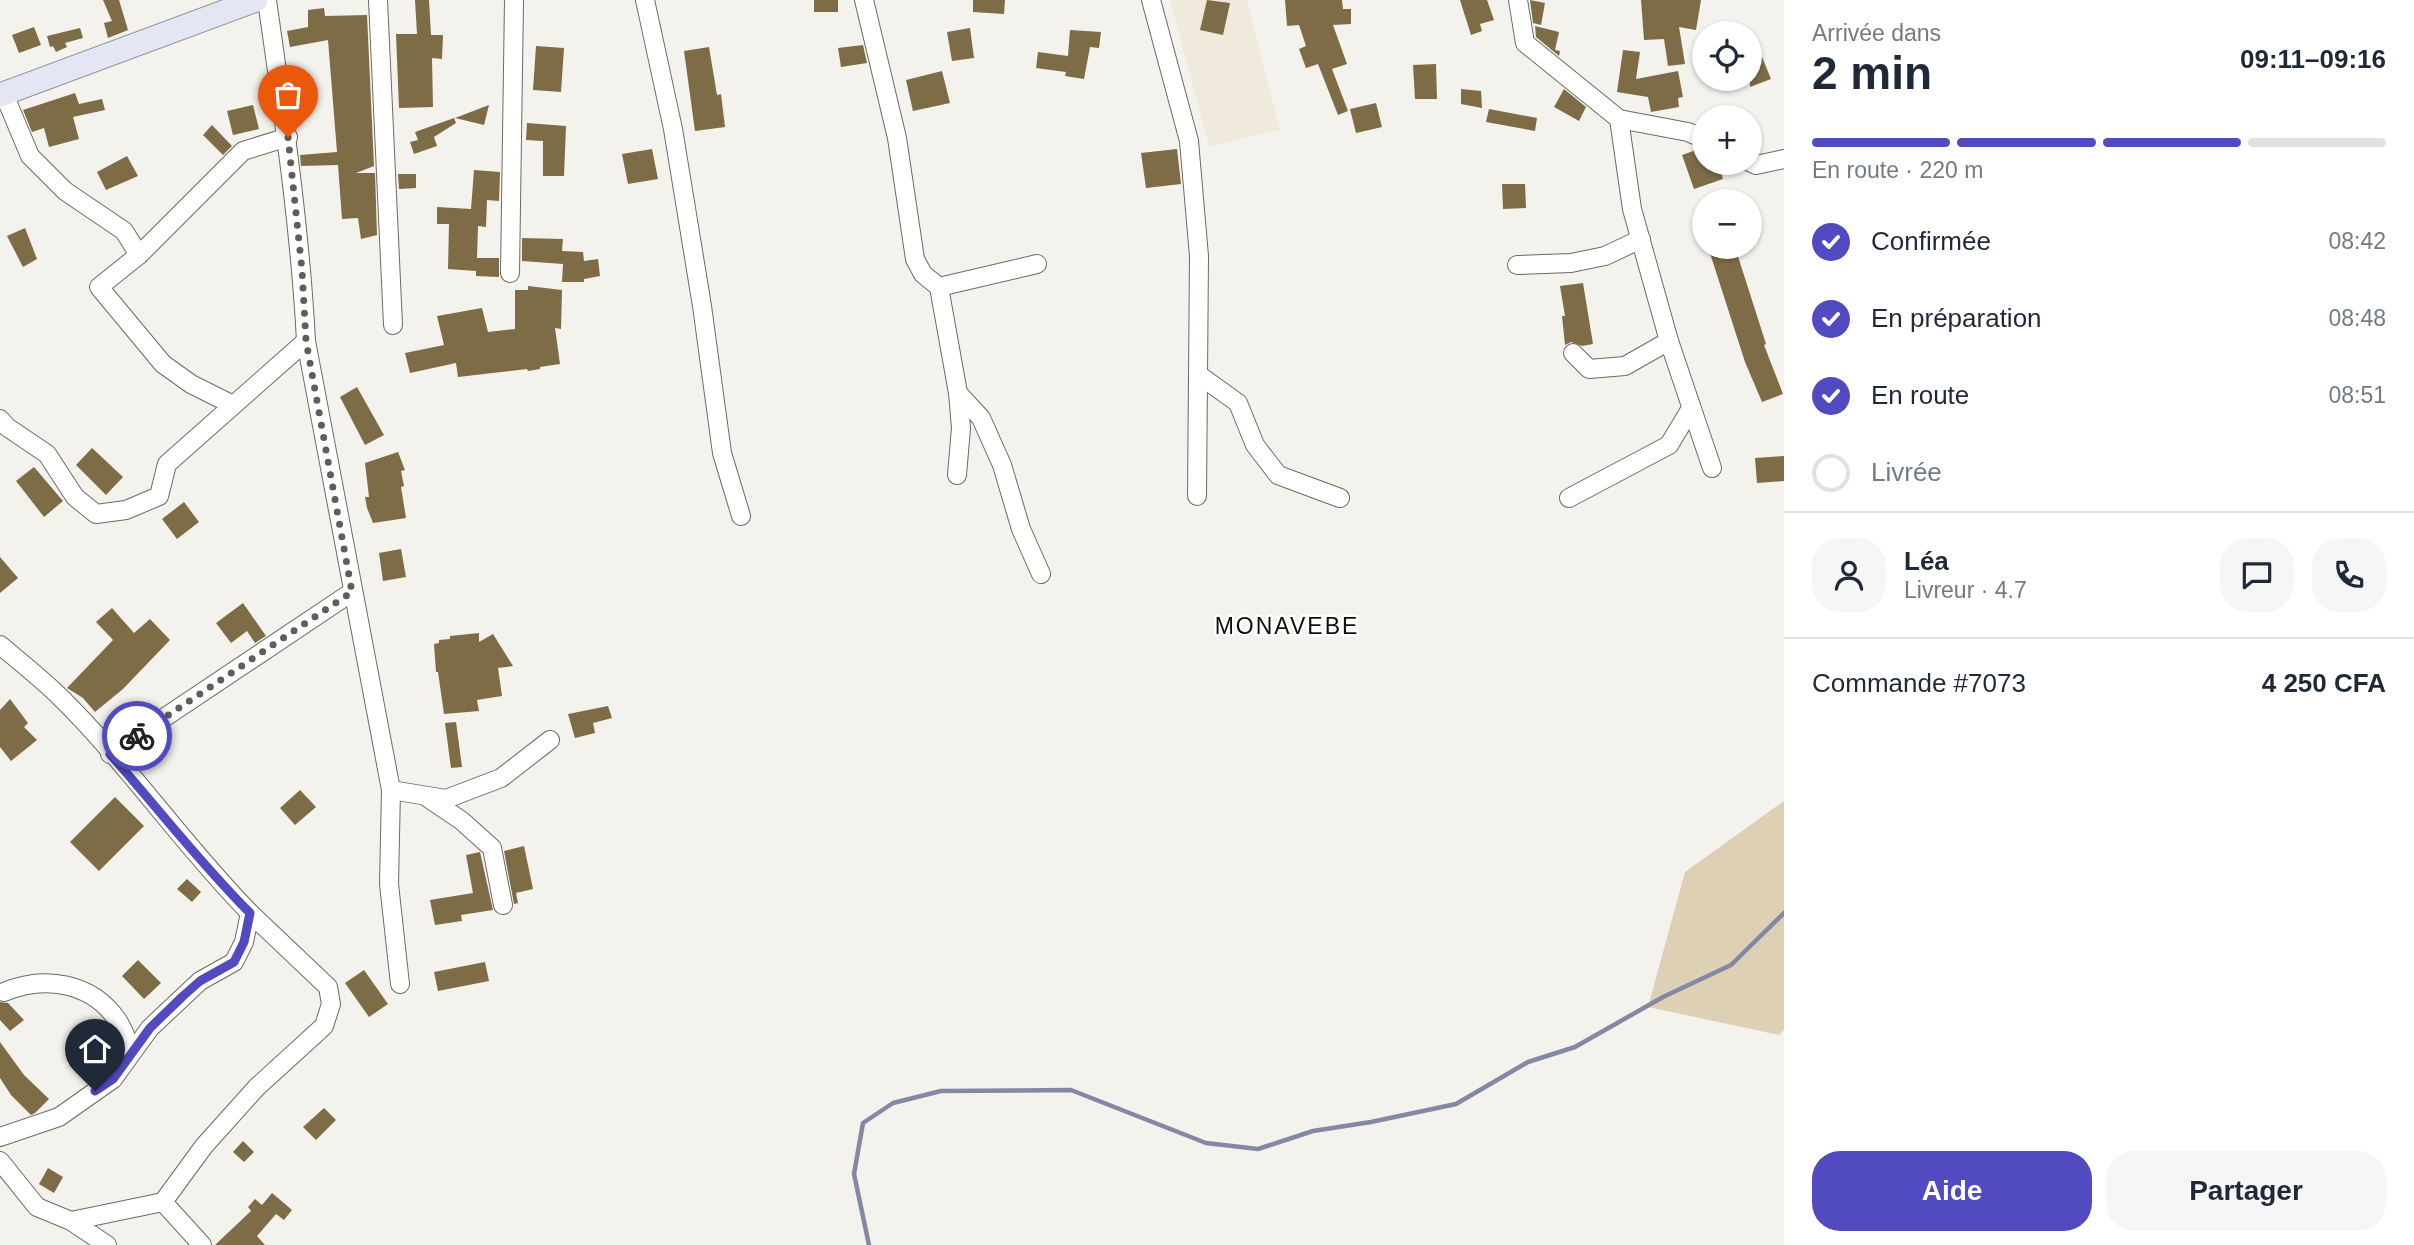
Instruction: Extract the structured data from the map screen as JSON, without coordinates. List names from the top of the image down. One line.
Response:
{"districts":["MONAVEBE"],"page":{"heading":["2 min","Arrivée dans","09:11–09:16"],"panel":["Léa","Livreur · 4.7","Commande #7073","4 250 CFA"],"map_buttons":["+","−"],"bar":"En route · 220 m","list":[["Confirmée","08:42"],["En préparation","08:48"],["En route","08:51"],"Livrée"],"buttons":["Aide","Partager"]}}
